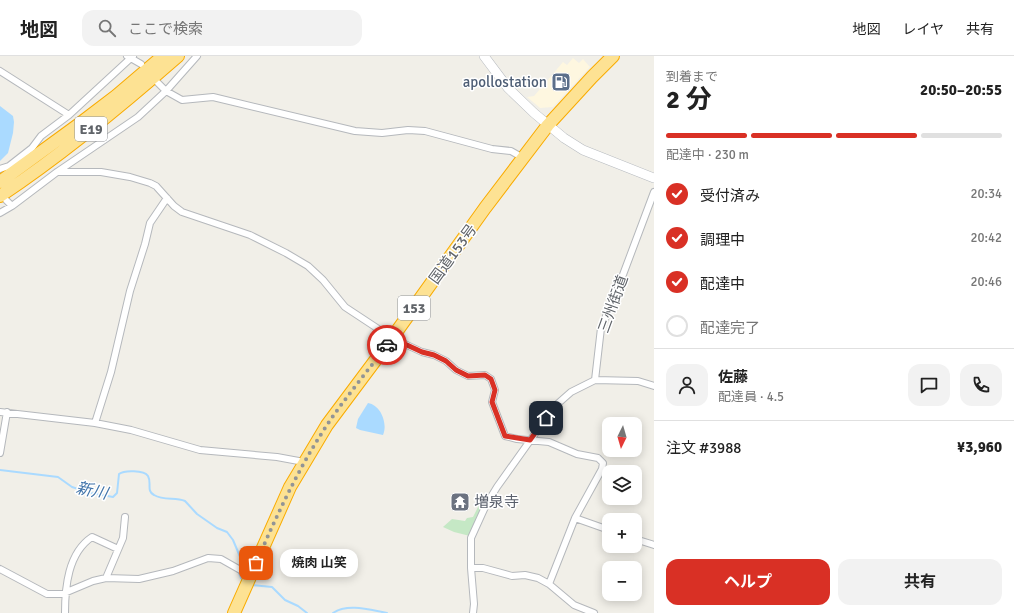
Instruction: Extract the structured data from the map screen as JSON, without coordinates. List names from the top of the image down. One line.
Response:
{"streets":{"highway":["E19","国道153号","153"],"street":["三州街道"]},"water":["新川"],"places":{"fuel station":["apollostation"],"temple":["増泉寺"],"other":["焼肉 山笑"]},"north":"bottom","page":{"header":"地図","search":"ここで検索","nav":["地図","レイヤ","共有"],"heading":["2 分","到着まで","20:50–20:55"],"panel":["佐藤","配達員 · 4.5","注文 #3988","¥3,960"],"bar":"配達中 · 230 m","list":[["受付済み","20:34"],["調理中","20:42"],["配達中","20:46"],"配達完了"],"map_buttons":["+","−"],"bubble":"焼肉 山笑","buttons":["ヘルプ","共有"]}}
